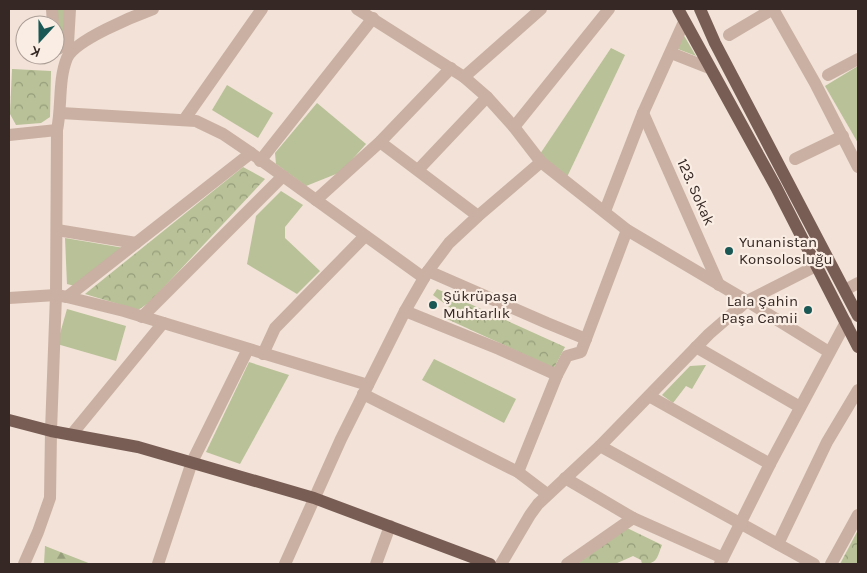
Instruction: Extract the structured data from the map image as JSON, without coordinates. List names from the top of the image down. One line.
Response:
{"streets":{"street":["123. Sokak"]},"places":["Yunanistan Konsolosluğu","Şükrüpaşa Muhtarlık","Lala Şahin Paşa Camii"],"north":"bottom"}
